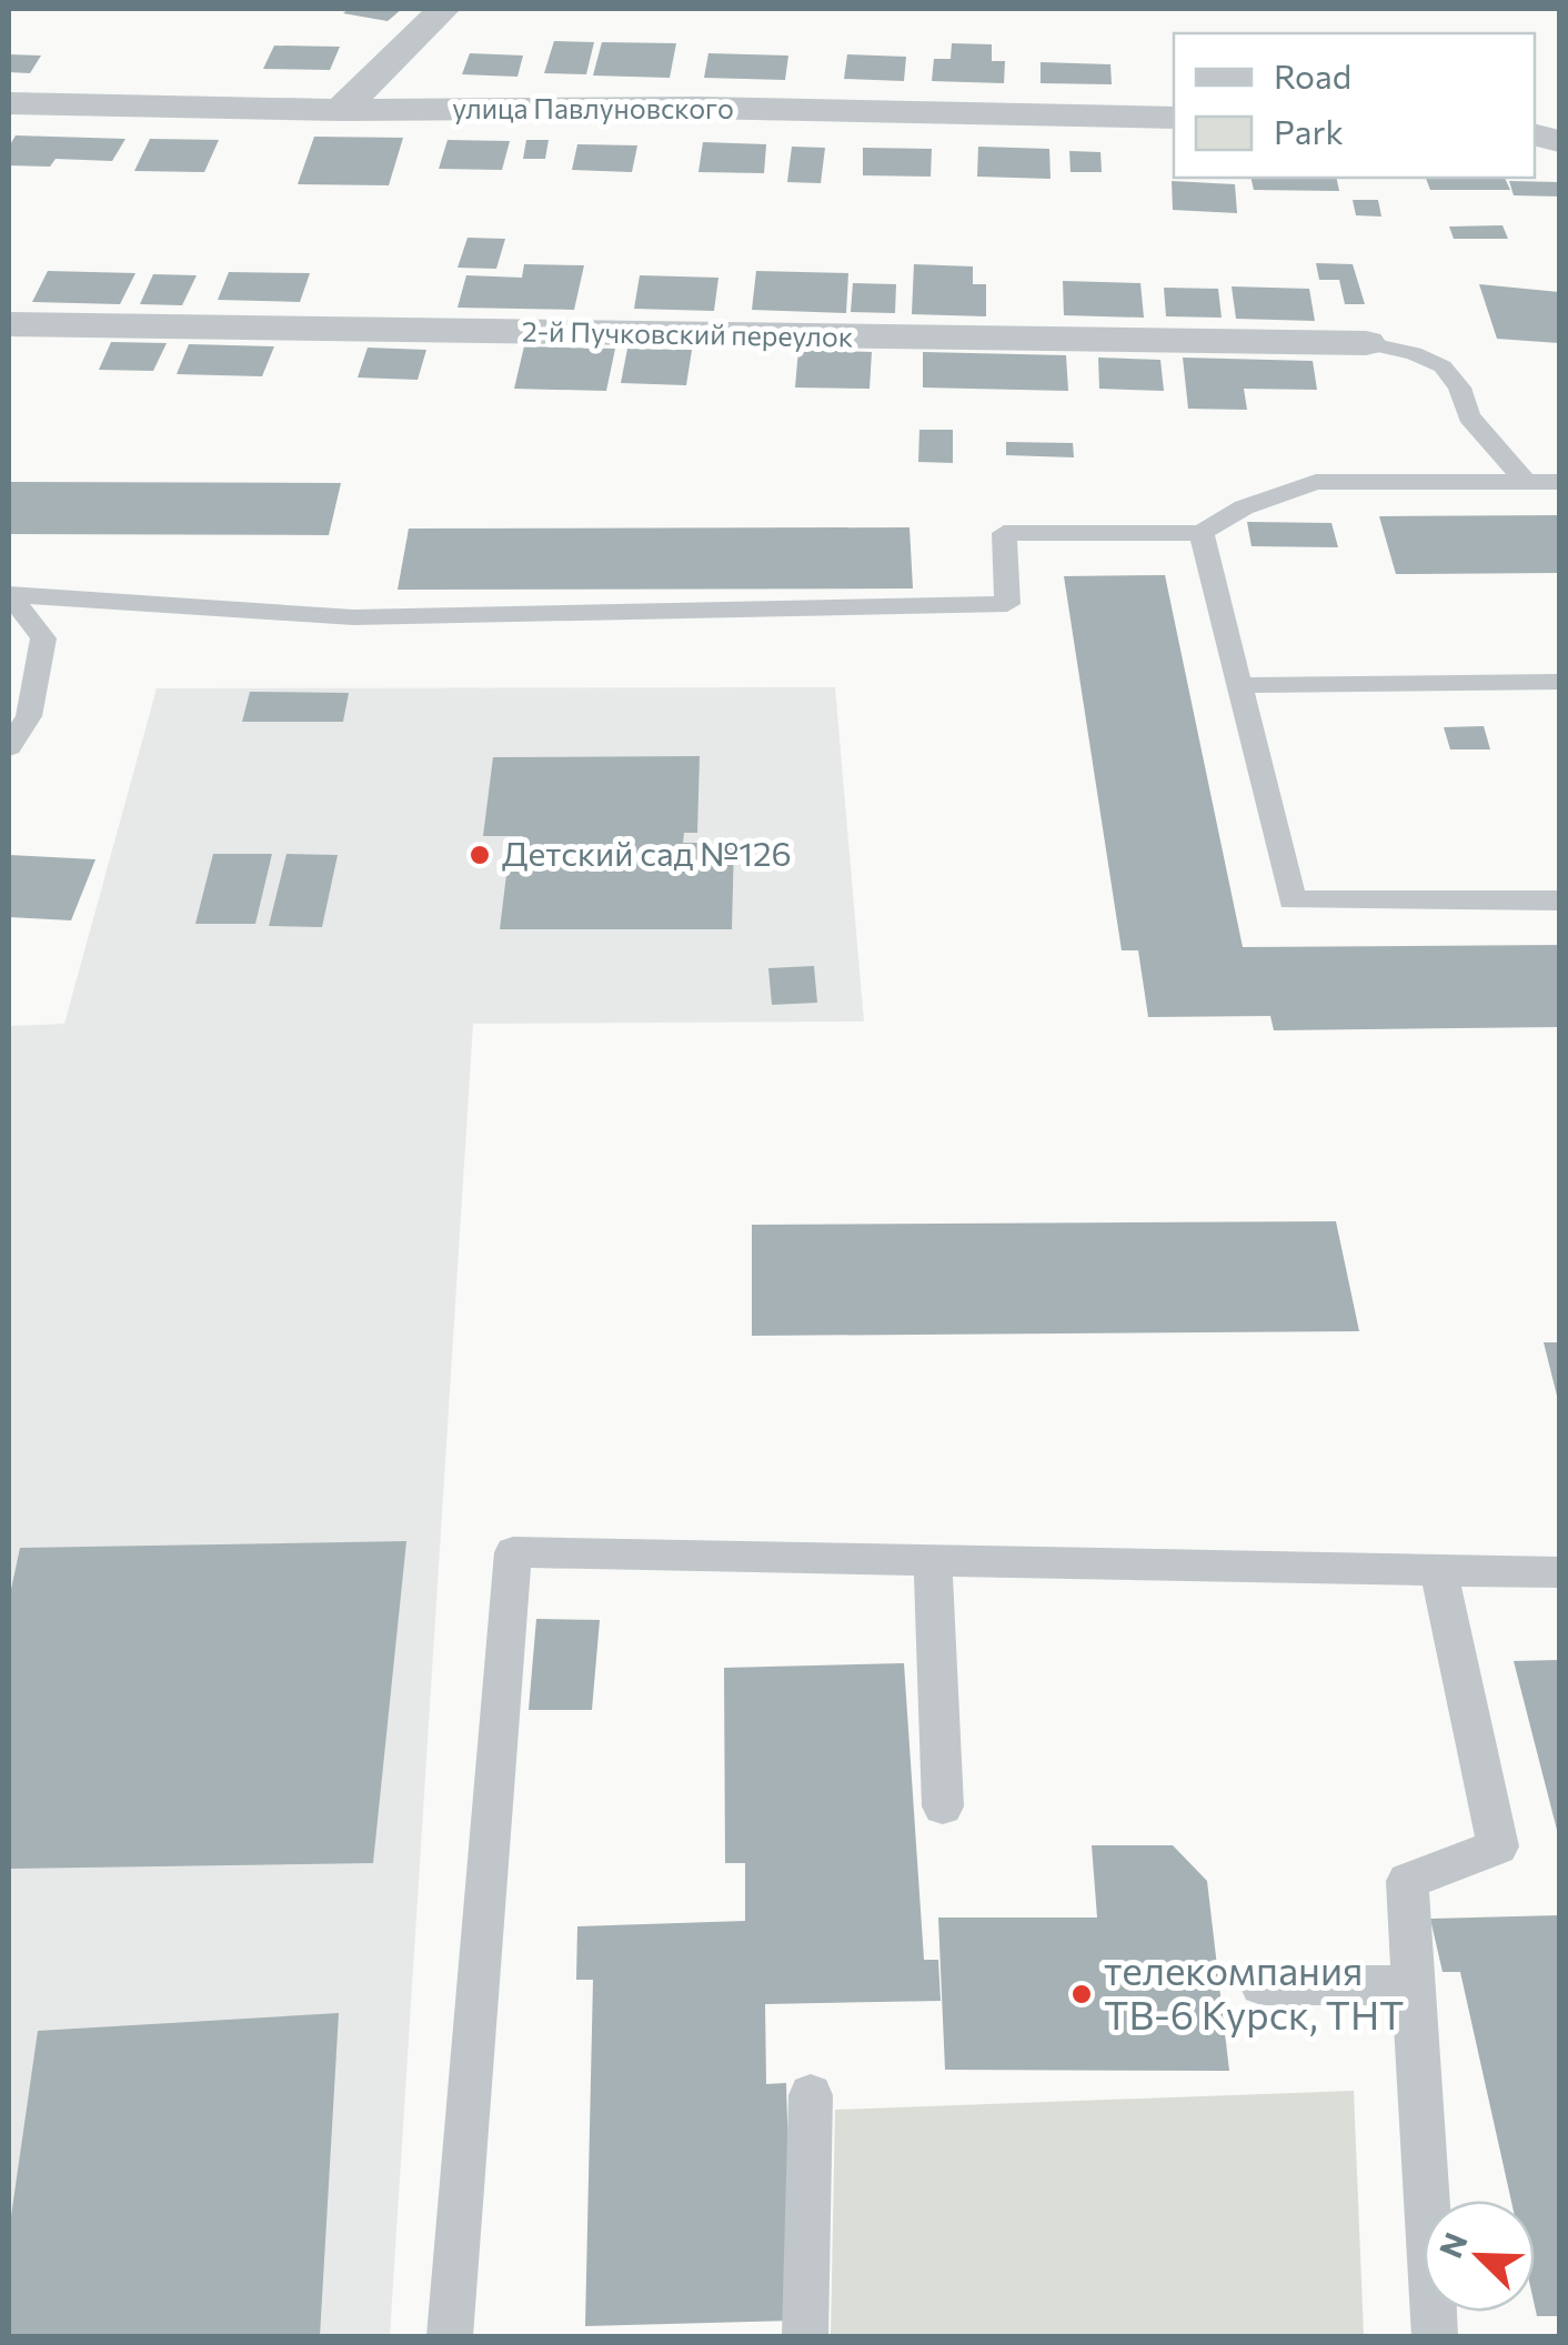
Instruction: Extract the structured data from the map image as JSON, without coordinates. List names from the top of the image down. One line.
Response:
{"streets":{"street":["улица Павлуновского","2-й Пучковский переулок"]},"places":["Детский сад №126","телекомпания ТВ-6 Курск, ТНТ"],"legend":["Road","Park"],"north":"top left"}
